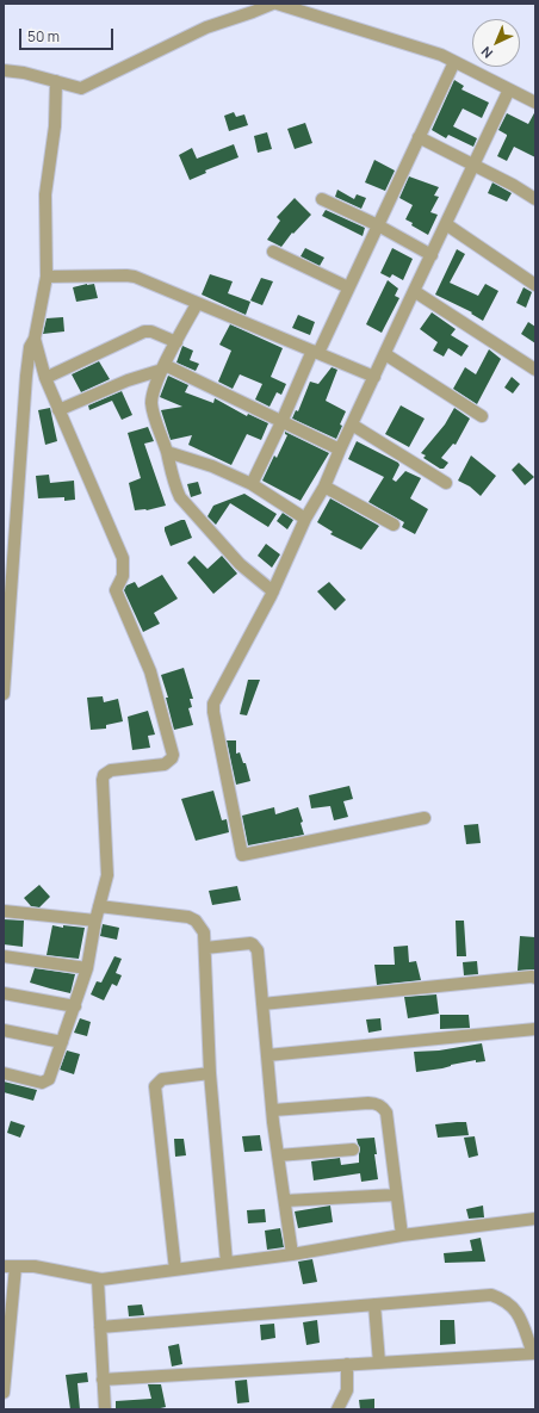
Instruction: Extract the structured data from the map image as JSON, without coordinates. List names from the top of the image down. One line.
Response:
{"scale_bar":"50 m","north":"bottom left"}
